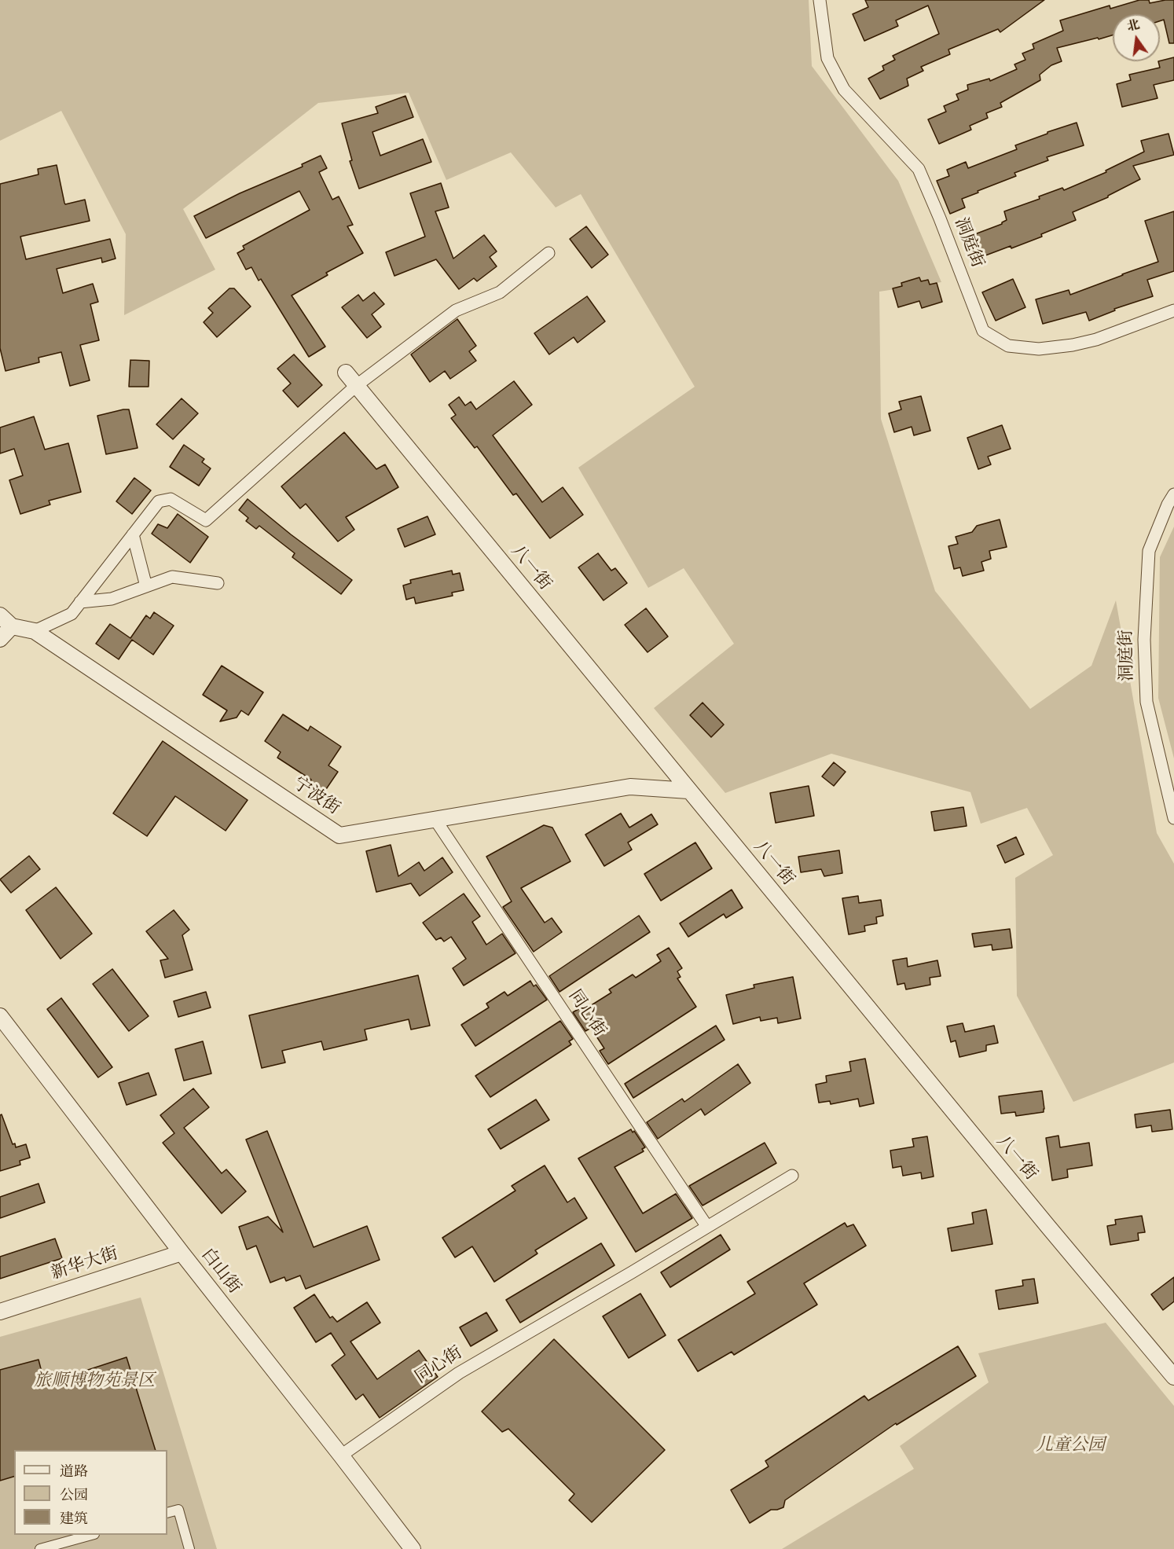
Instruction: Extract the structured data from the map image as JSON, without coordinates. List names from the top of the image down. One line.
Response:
{"streets":{"street":["洞庭街","八一街","宁波街","同心街","新华大街","白山街"]},"crossings":[["八一街","宁波街"],["宁波街","同心街"],["同心街","白山街"],["新华大街","白山街"]],"parks":["旅顺博物苑景区","儿童公园"],"legend":["道路","公园","建筑"],"north":"top"}
